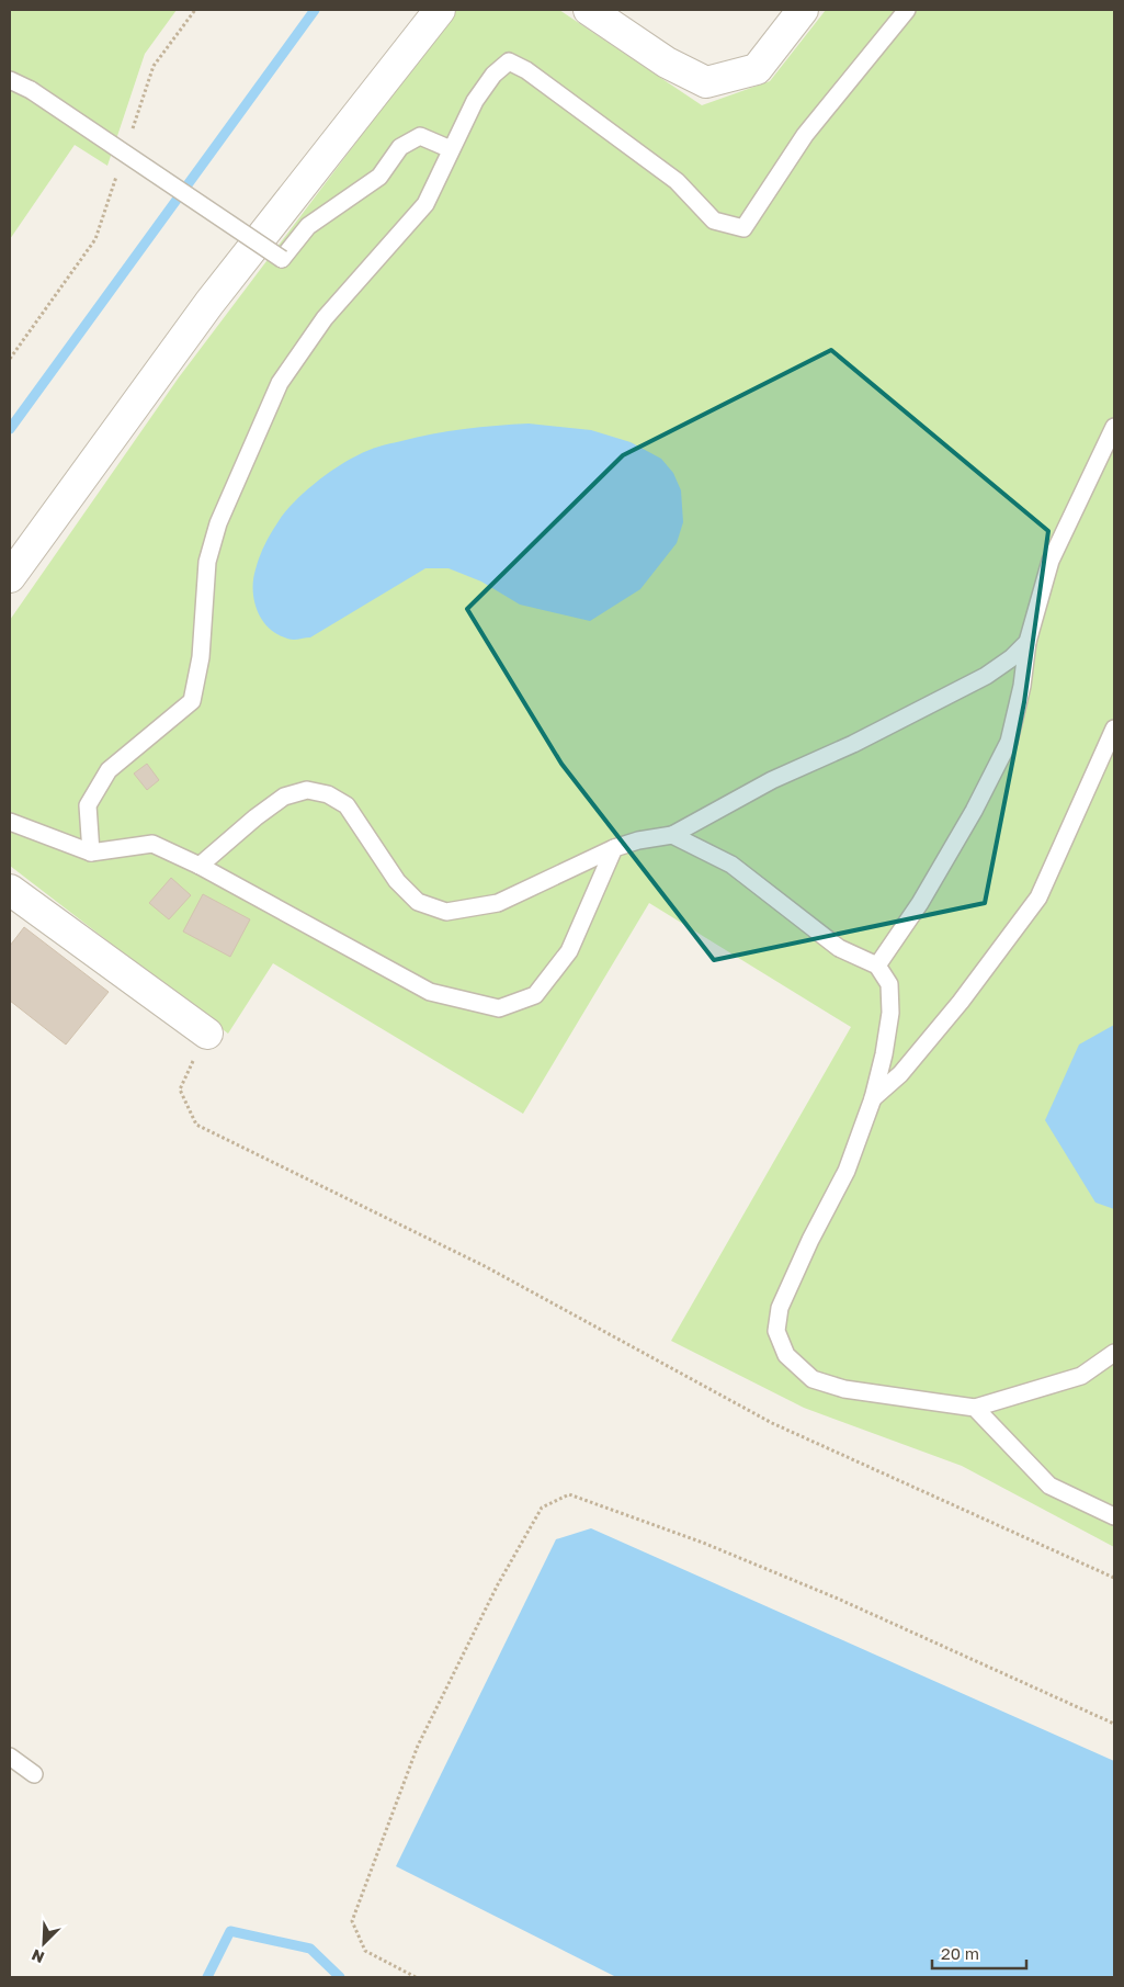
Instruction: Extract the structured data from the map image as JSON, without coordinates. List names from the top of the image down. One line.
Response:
{"scale_bar":"20 m","north":"bottom left"}
